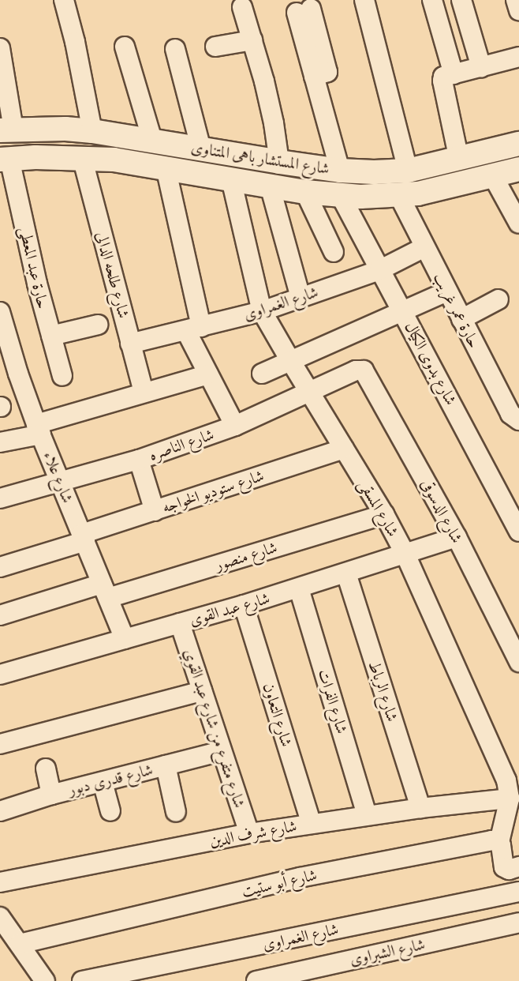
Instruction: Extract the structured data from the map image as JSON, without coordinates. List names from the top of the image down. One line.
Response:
{"streets":{"street":["شارع المستشار باهى المتناوى","حارة عبد المعطى","شارع طلحه الدالى","شارع الغمراوى","حارة عمر غريب","شارع بدوى الكيال","شارع الناصره","شارع علاء","شارع ستوديو الخواجه","شارع المسقى","شارع الدسوقى","شارع منصور","شارع عبد القوى","شارع الرباط","شارع الفرات","شارع التعاون","شارع متفرع من شارع عبد القوي","شارع قدرى دبور","شارع شرف الدين","شارع أبو ستيت","شارع الشبراوى"]},"crossings":[["شارع المستشار باهى المتناوى","حارة عبد المعطى"],["شارع المستشار باهى المتناوى","شارع طلحه الدالى"],["شارع المستشار باهى المتناوى","حارة عمر غريب"],["شارع المستشار باهى المتناوى","شارع بدوى الكيال"],["شارع المستشار باهى المتناوى","شارع المسقى"],["شارع طلحه الدالى","شارع الغمراوى"],["شارع الغمراوى","حارة عمر غريب"],["شارع الغمراوى","شارع بدوى الكيال"],["شارع الغمراوى","شارع المسقى"],["شارع الناصره","شارع علاء"],["شارع الناصره","شارع المسقى"],["شارع الناصره","شارع الدسوقى"],["شارع علاء","شارع ستوديو الخواجه"],["شارع علاء","شارع منصور"],["شارع علاء","شارع عبد القوى"],["شارع ستوديو الخواجه","شارع المسقى"],["شارع المسقى","شارع منصور"],["شارع المسقى","شارع عبد القوى"],["شارع المسقى","شارع شرف الدين"],["شارع المسقى","شارع أبو ستيت"],["شارع الدسوقى","شارع عبد القوى"],["شارع عبد القوى","شارع الرباط"],["شارع عبد القوى","شارع الفرات"],["شارع عبد القوى","شارع التعاون"],["شارع عبد القوى","شارع متفرع من شارع عبد القوي"],["شارع الرباط","شارع شرف الدين"],["شارع الفرات","شارع شرف الدين"],["شارع التعاون","شارع شرف الدين"],["شارع متفرع من شارع عبد القوي","شارع قدرى دبور"],["شارع متفرع من شارع عبد القوي","شارع شرف الدين"]]}
